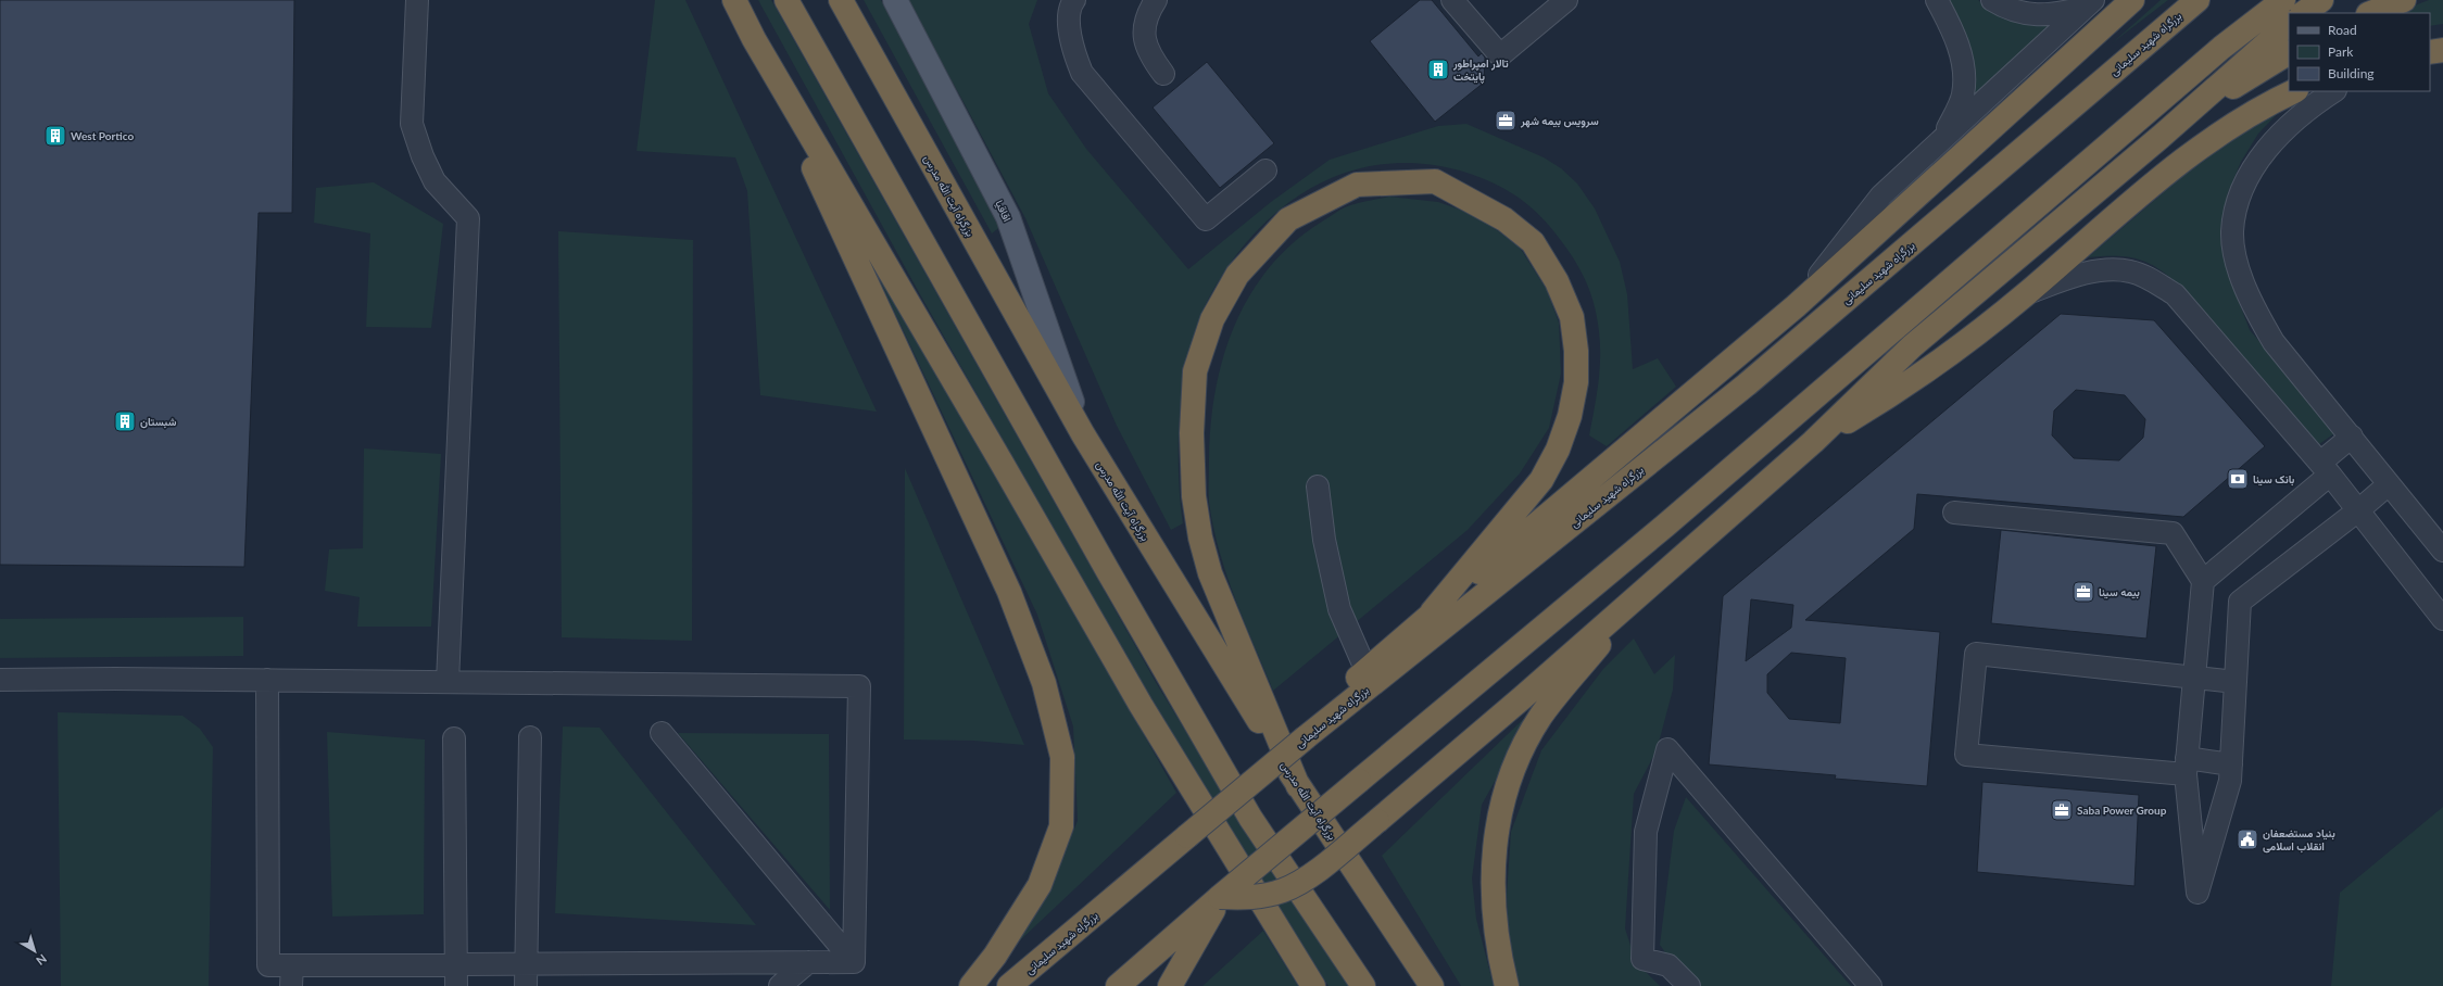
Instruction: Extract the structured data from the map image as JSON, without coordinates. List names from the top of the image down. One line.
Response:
{"streets":{"highway":["بزرگراه شهید سلیمانی","بزرگراه آیت الله مدرس"],"main road":["اقاقیا"]},"crossings":[["بزرگراه آیت الله مدرس","اقاقیا"]],"places":{"building":["تالار امپراطور پایتخت","West Portico","شبستان"],"office":["سرویس بیمه شهر","بیمه سینا","Saba Power Group"],"bank":["بانک سینا"],"public building":["بنیاد مستضعفان انقلاب اسلامی"]},"legend":["Road","Park","Building"],"north":"bottom right"}
